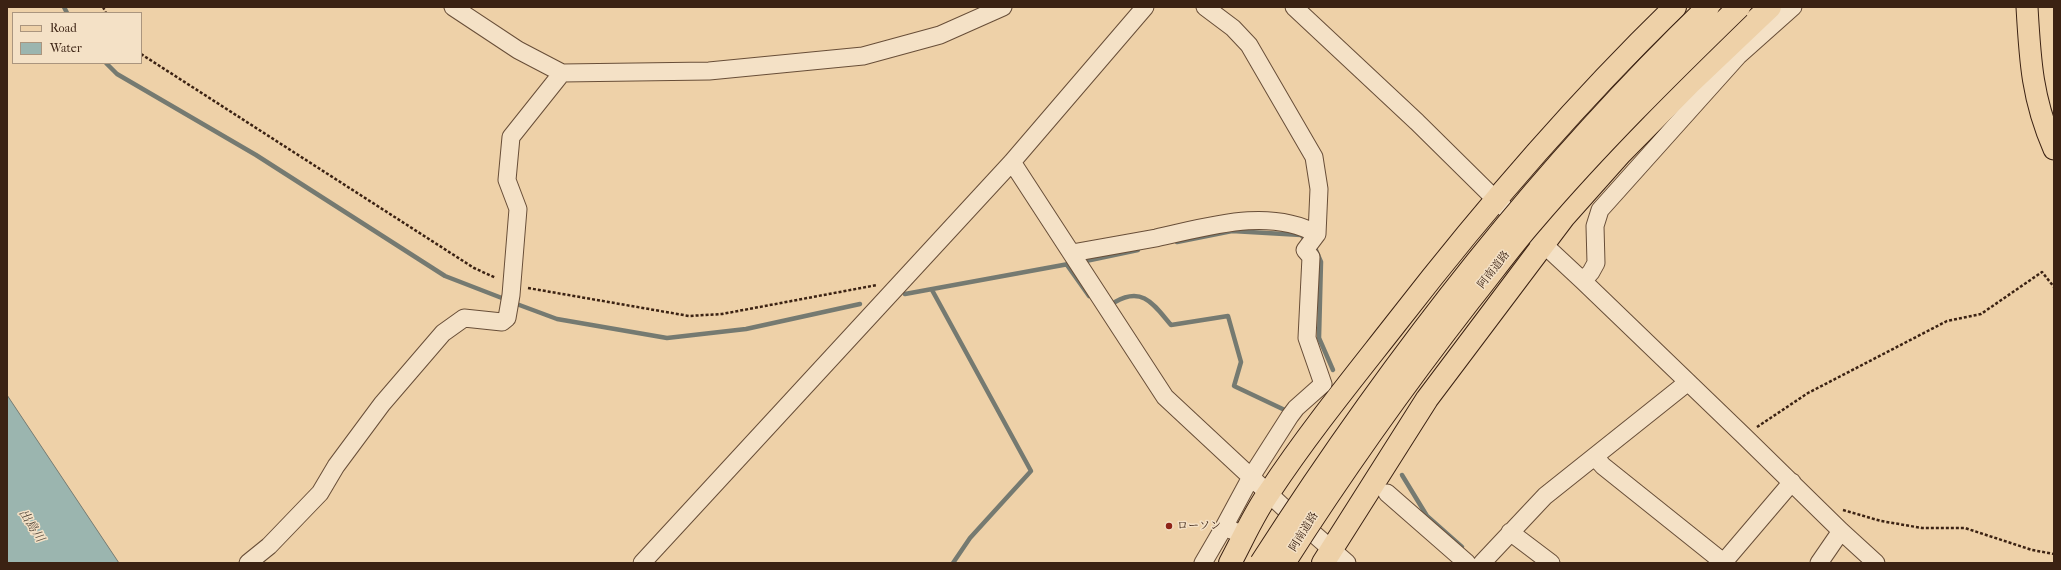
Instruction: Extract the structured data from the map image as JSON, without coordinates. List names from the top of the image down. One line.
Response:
{"streets":{"highway":["阿南道路"]},"water":["出島川"],"places":["ローソン"],"legend":["Road","Water"]}
